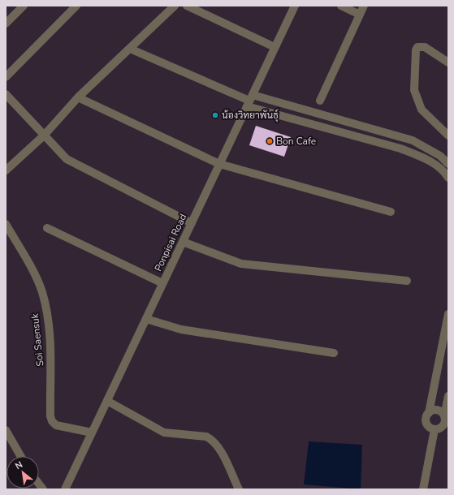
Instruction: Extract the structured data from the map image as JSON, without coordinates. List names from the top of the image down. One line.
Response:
{"streets":{"street":["Ponpisai Road","Soi Saensuk"]},"crossings":[["Ponpisai Road","Soi Saensuk"]],"places":["น้องวิทยาพันธุ์","Bon Cafe"],"north":"top left"}
